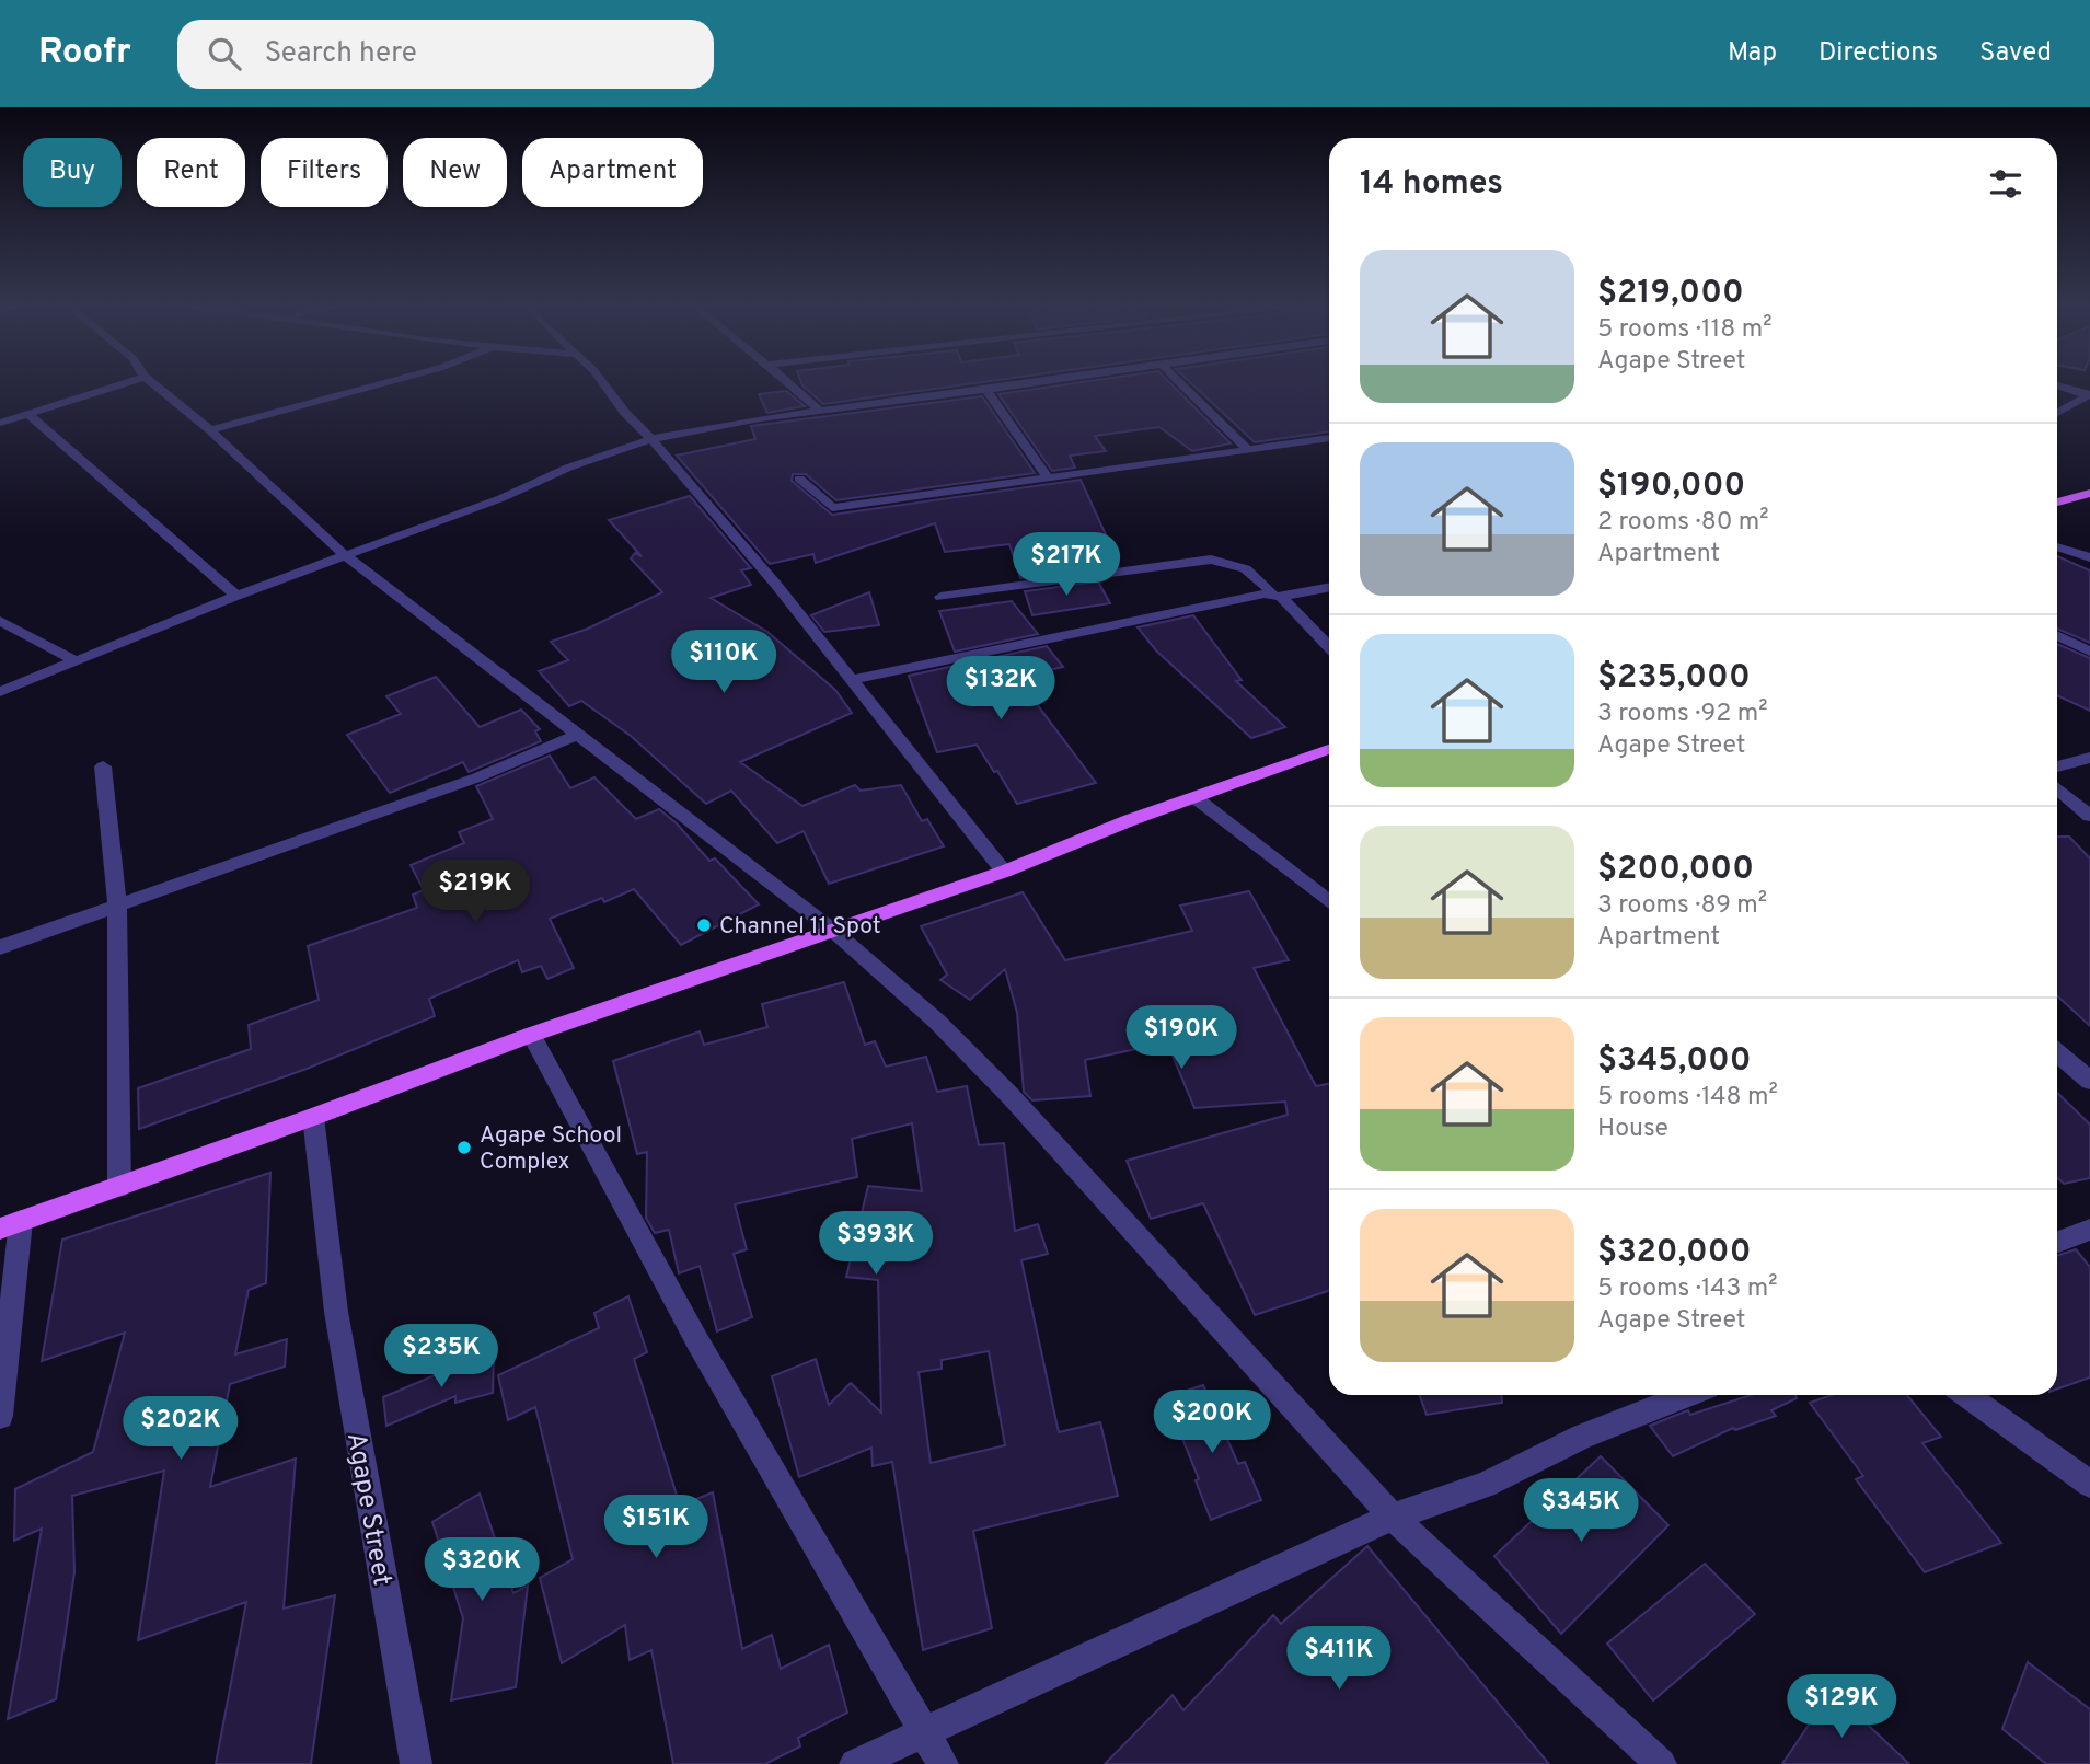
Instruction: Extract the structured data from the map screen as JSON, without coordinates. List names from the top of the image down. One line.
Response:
{"streets":{"street":["Agape Street"]},"places":["Channel 11 Spot","Agape School Complex"],"page":{"header":"Roofr","search":"Search here","nav":["Map","Directions","Saved"],"chip":["Buy","Rent","Filters","New","Apartment"],"heading":"14 homes","list":[{"name":"$219,000","note":"5 rooms · 118 m² · Agape Street"},{"name":"$190,000","note":"2 rooms · 80 m² · Apartment"},{"name":"$235,000","note":"3 rooms · 92 m² · Agape Street"},{"name":"$200,000","note":"3 rooms · 89 m² · Apartment"},{"name":"$345,000","note":"5 rooms · 148 m² · House"},{"name":"$320,000","note":"5 rooms · 143 m² · Agape Street"}],"price":["$217K","$110K","$132K","$219K","$190K","$393K","$235K","$200K","$202K","$345K","$151K","$320K","$411K","$129K"]}}
